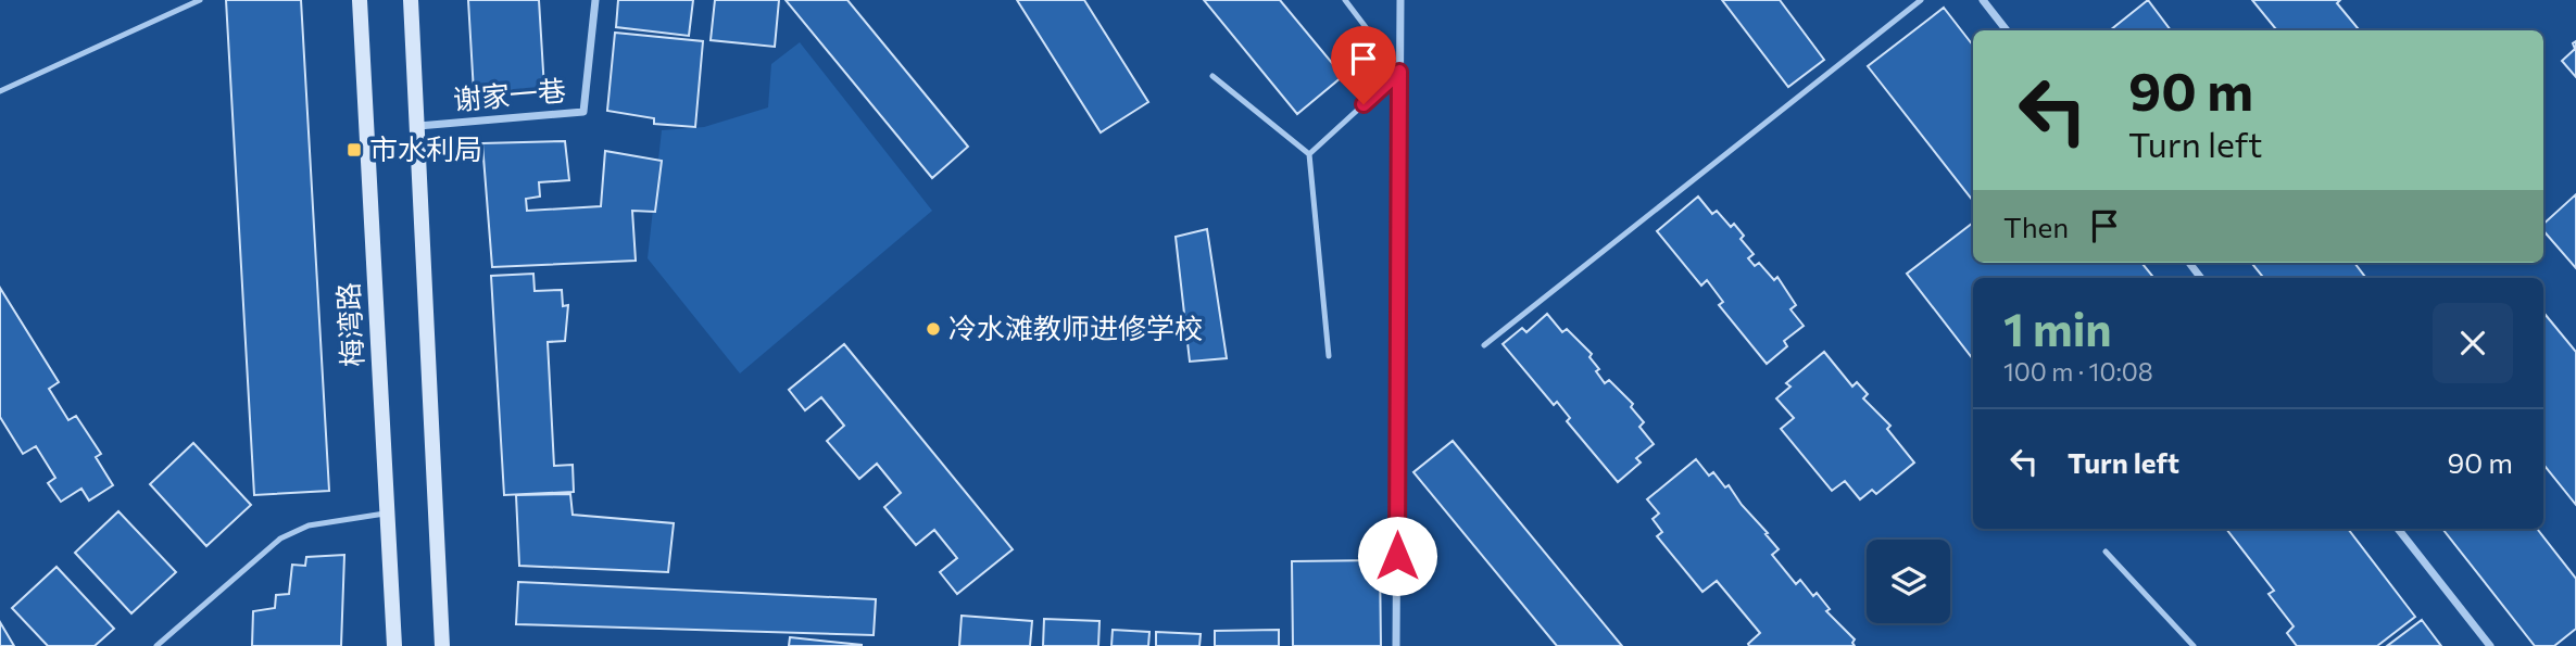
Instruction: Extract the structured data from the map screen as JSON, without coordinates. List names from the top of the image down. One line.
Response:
{"streets":{"street":["谢家一巷","梅湾路"]},"places":{"transit":["市水利局"],"other":["冷水滩教师进修学校"]},"page":{"turn":["90 m","Turn left"],"then":"Then","heading":["1 min","100 m · 10:08"],"list":[{"name":"Turn left","value":"90 m"}]}}
